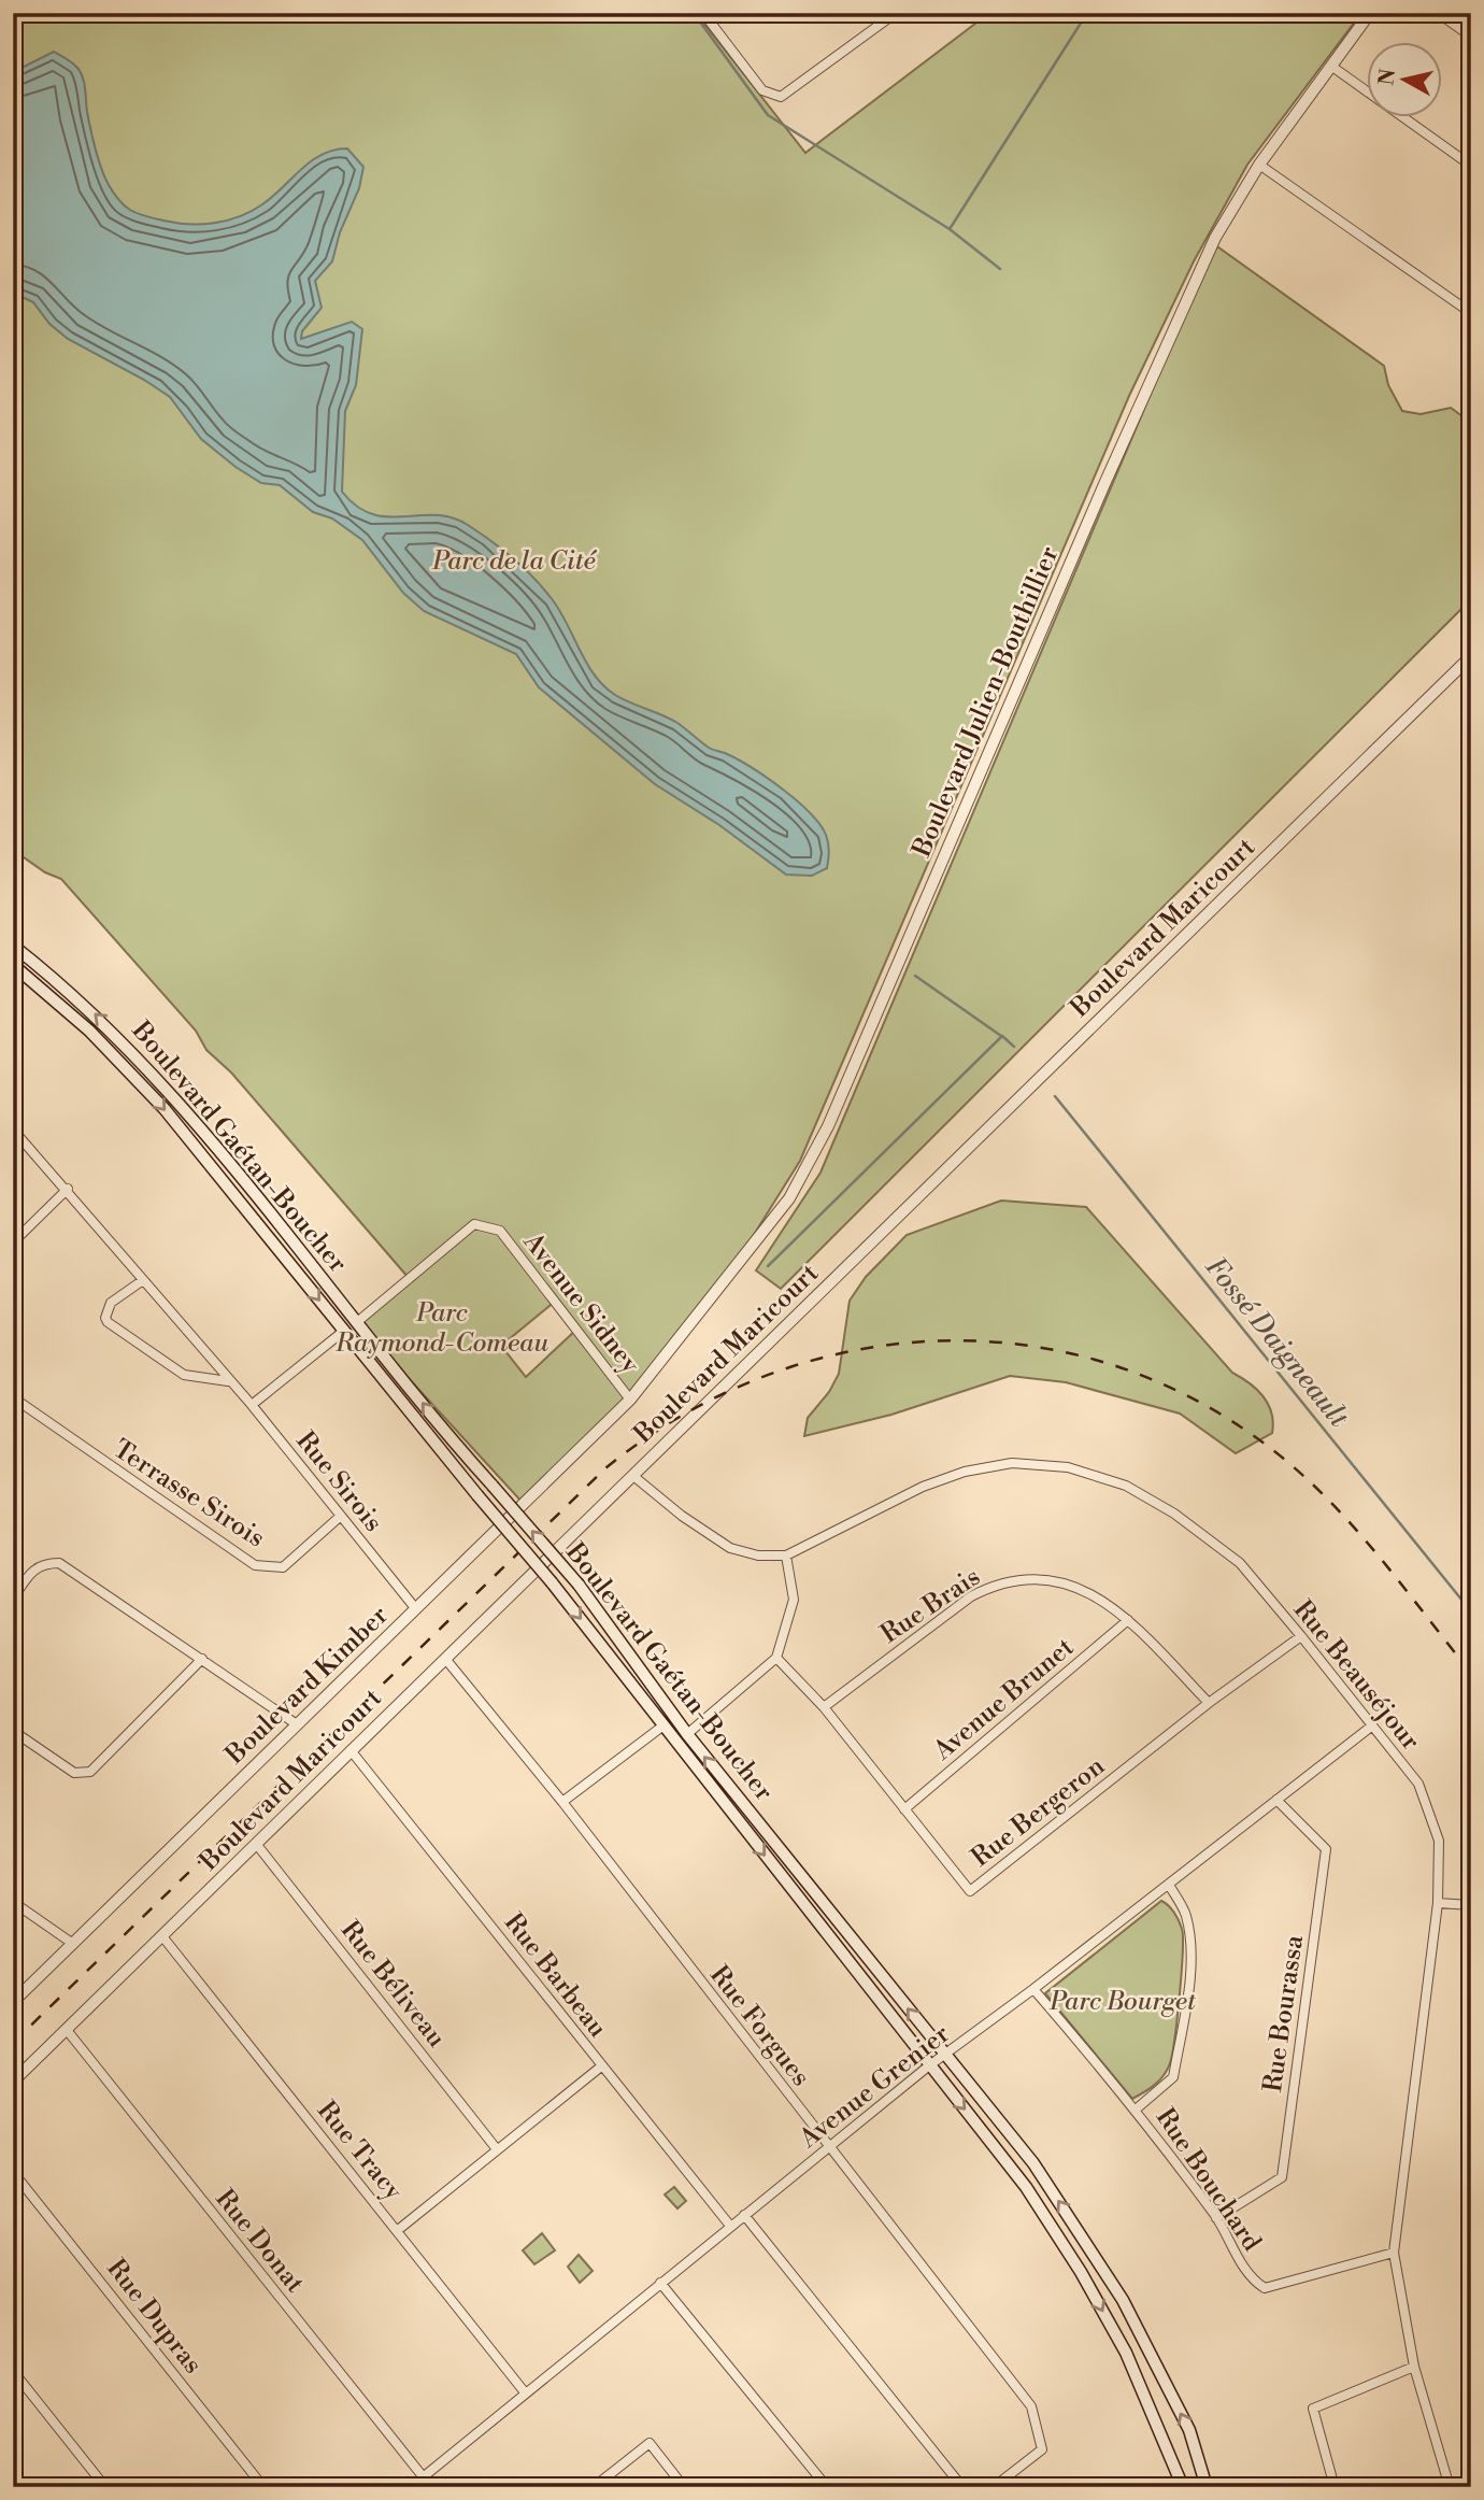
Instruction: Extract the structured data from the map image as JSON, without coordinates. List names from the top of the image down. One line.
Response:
{"streets":{"main road":["Boulevard Gaétan-Boucher"],"street":["Boulevard Julien-Bouthillier","Boulevard Maricourt","Avenue Sidney","Rue Sirois","Terrasse Sirois","Rue Brais","Rue Beauséjour","Boulevard Kimber","Avenue Brunet","Rue Bergeron","Rue Barbeau","Rue Béliveau","Rue Bourassa","Rue Forgues","Avenue Grenier","Rue Tracy","Rue Bouchard","Rue Donat","Rue Dupras"]},"crossings":[["Boulevard Julien-Bouthillier","Avenue Sidney"],["Boulevard Julien-Bouthillier","Boulevard Kimber"],["Boulevard Maricourt","Rue Barbeau"],["Boulevard Maricourt","Rue Béliveau"],["Boulevard Maricourt","Rue Forgues"],["Boulevard Maricourt","Rue Tracy"],["Boulevard Maricourt","Rue Donat"],["Boulevard Gaétan-Boucher","Avenue Sidney"],["Boulevard Gaétan-Boucher","Avenue Grenier"],["Avenue Sidney","Boulevard Kimber"],["Rue Sirois","Terrasse Sirois"],["Rue Sirois","Boulevard Kimber"],["Rue Brais","Avenue Brunet"],["Rue Brais","Rue Bergeron"],["Rue Beauséjour","Rue Bergeron"],["Rue Beauséjour","Avenue Grenier"],["Rue Beauséjour","Rue Bouchard"],["Avenue Brunet","Rue Bergeron"],["Rue Barbeau","Avenue Grenier"],["Rue Bourassa","Avenue Grenier"],["Rue Bourassa","Rue Bouchard"],["Rue Forgues","Avenue Grenier"],["Avenue Grenier","Rue Tracy"],["Avenue Grenier","Rue Bouchard"],["Avenue Grenier","Rue Donat"]],"water":["Fossé Daigneault"],"parks":["Parc de la Cité","Parc Raymond-Comeau","Parc Bourget"],"north":"left"}
